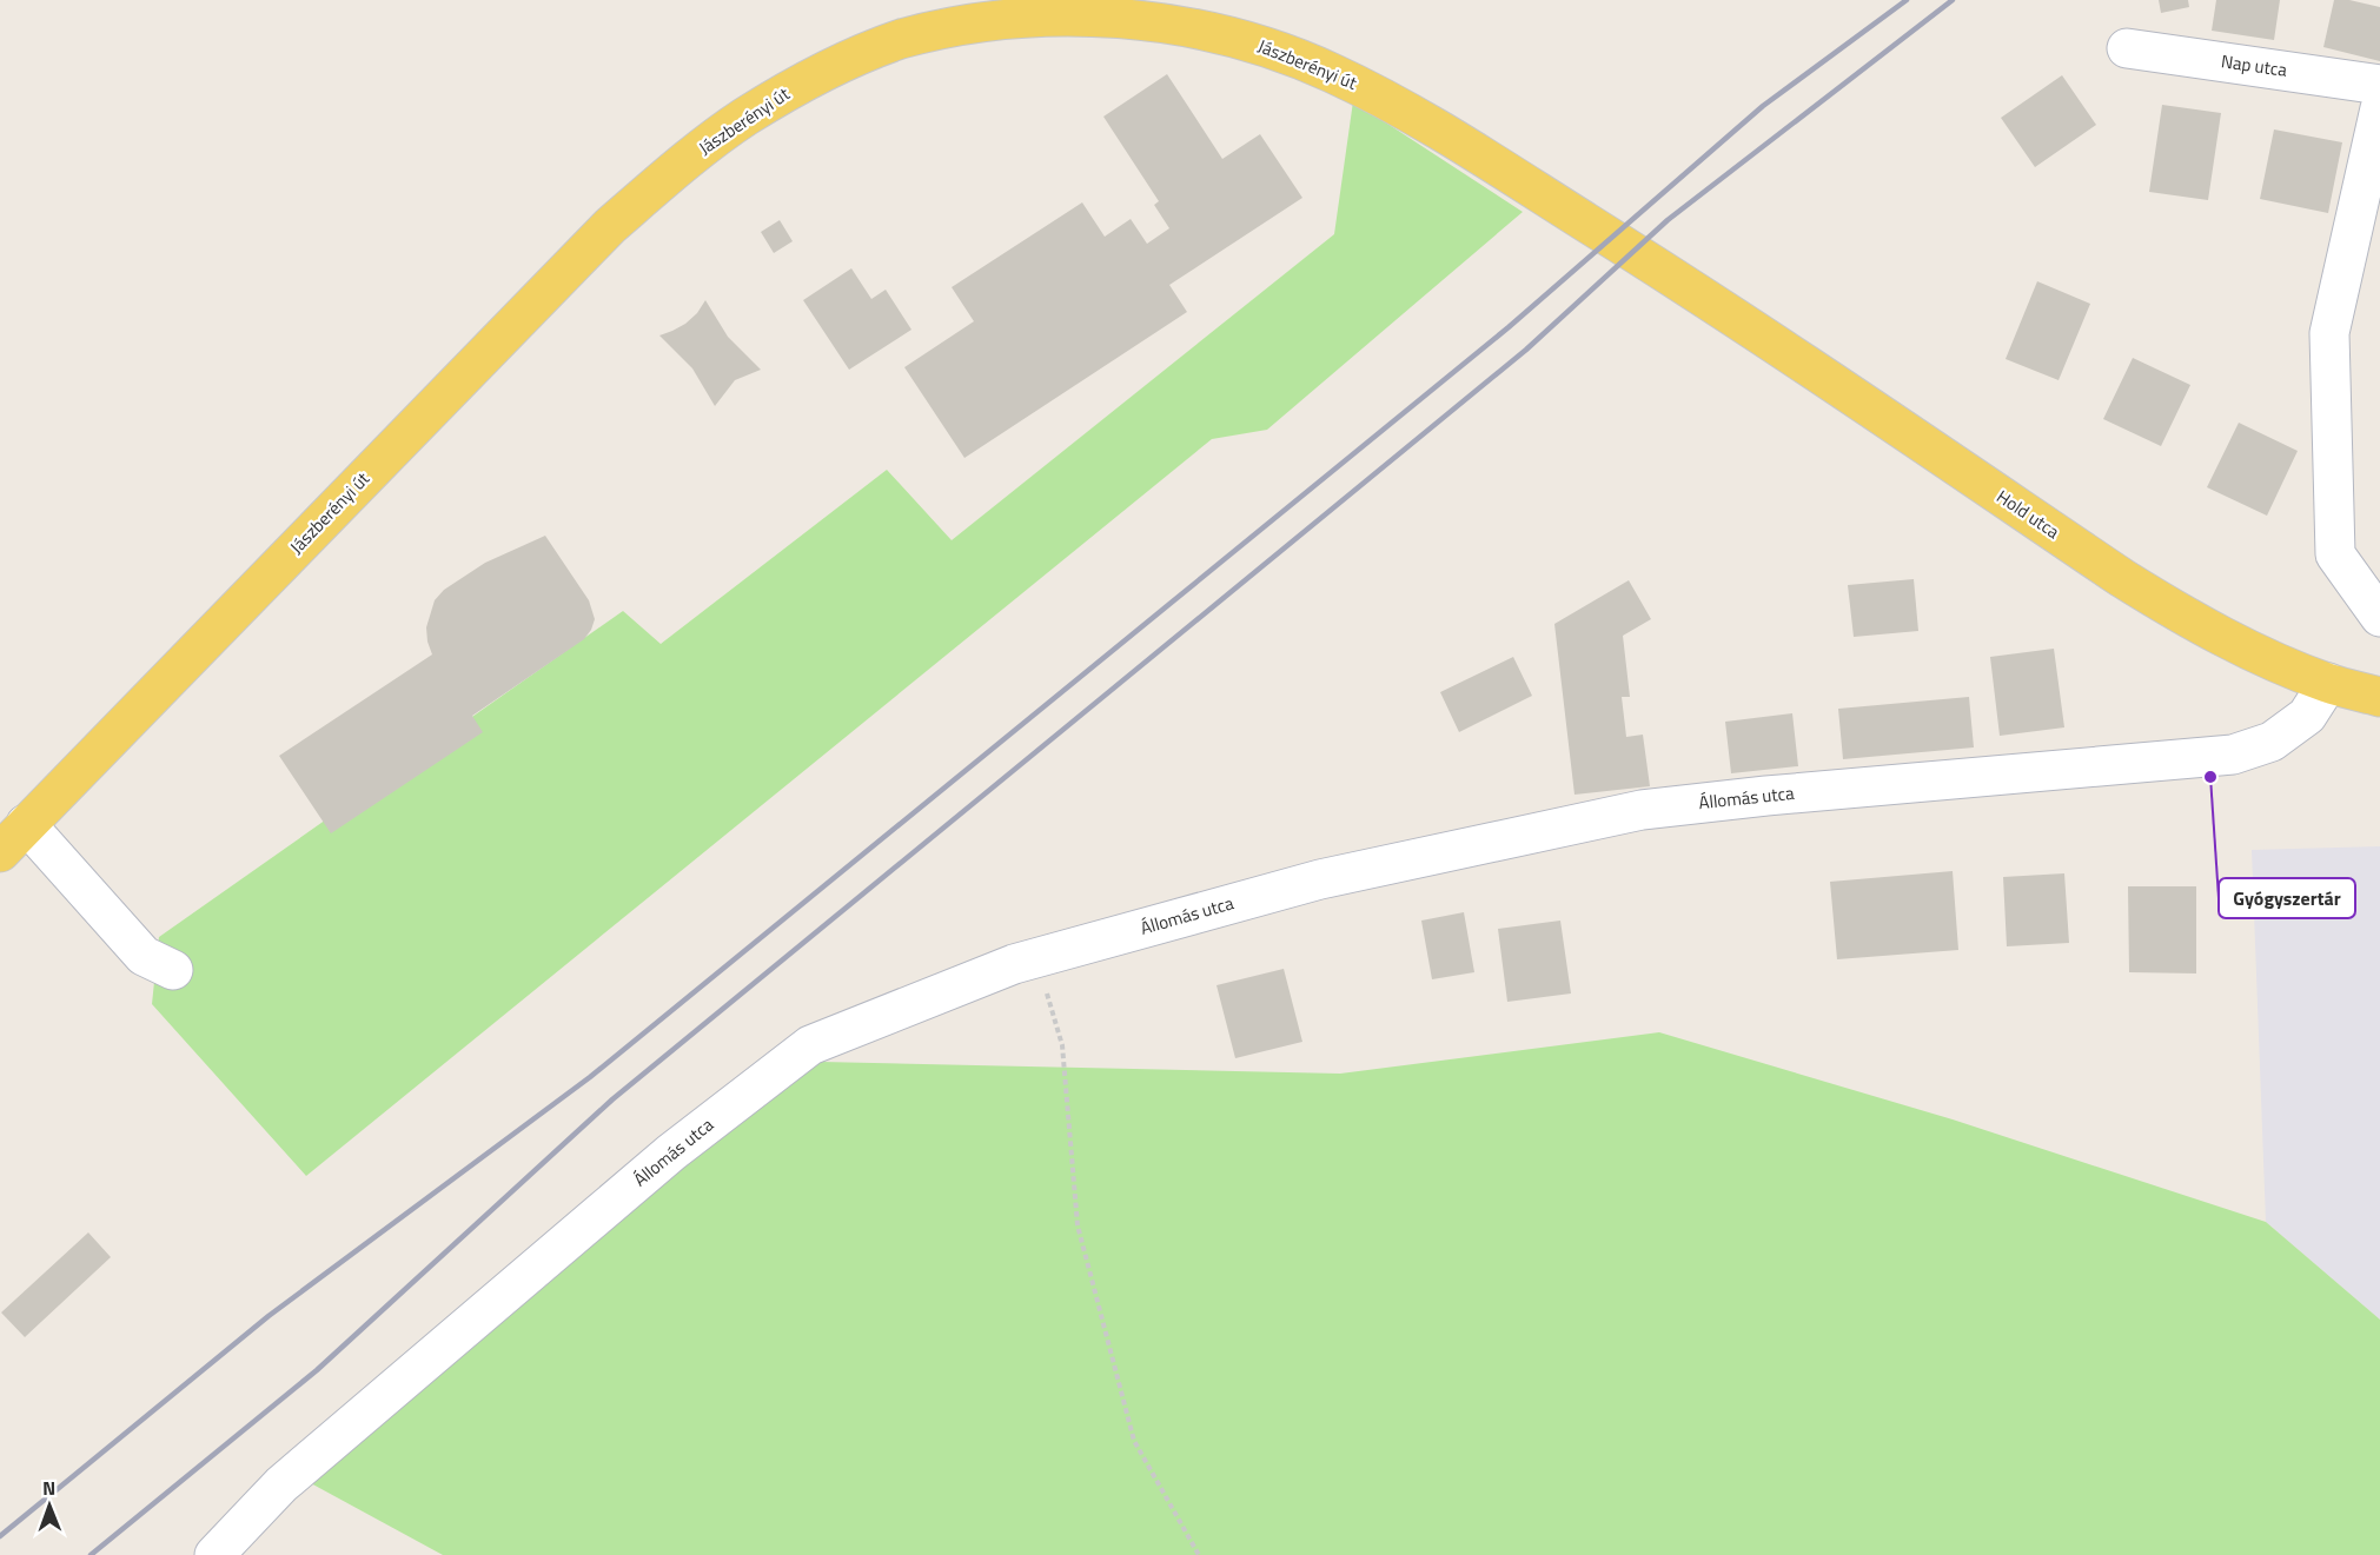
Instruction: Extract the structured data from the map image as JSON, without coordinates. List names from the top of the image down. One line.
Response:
{"streets":{"main road":["Jászberényi út","Hold utca"],"street":["Nap utca","Állomás utca"]},"crossings":[["Jászberényi út","Hold utca"],["Hold utca","Állomás utca"]],"places":["Gyógyszertár"],"north":"top"}
